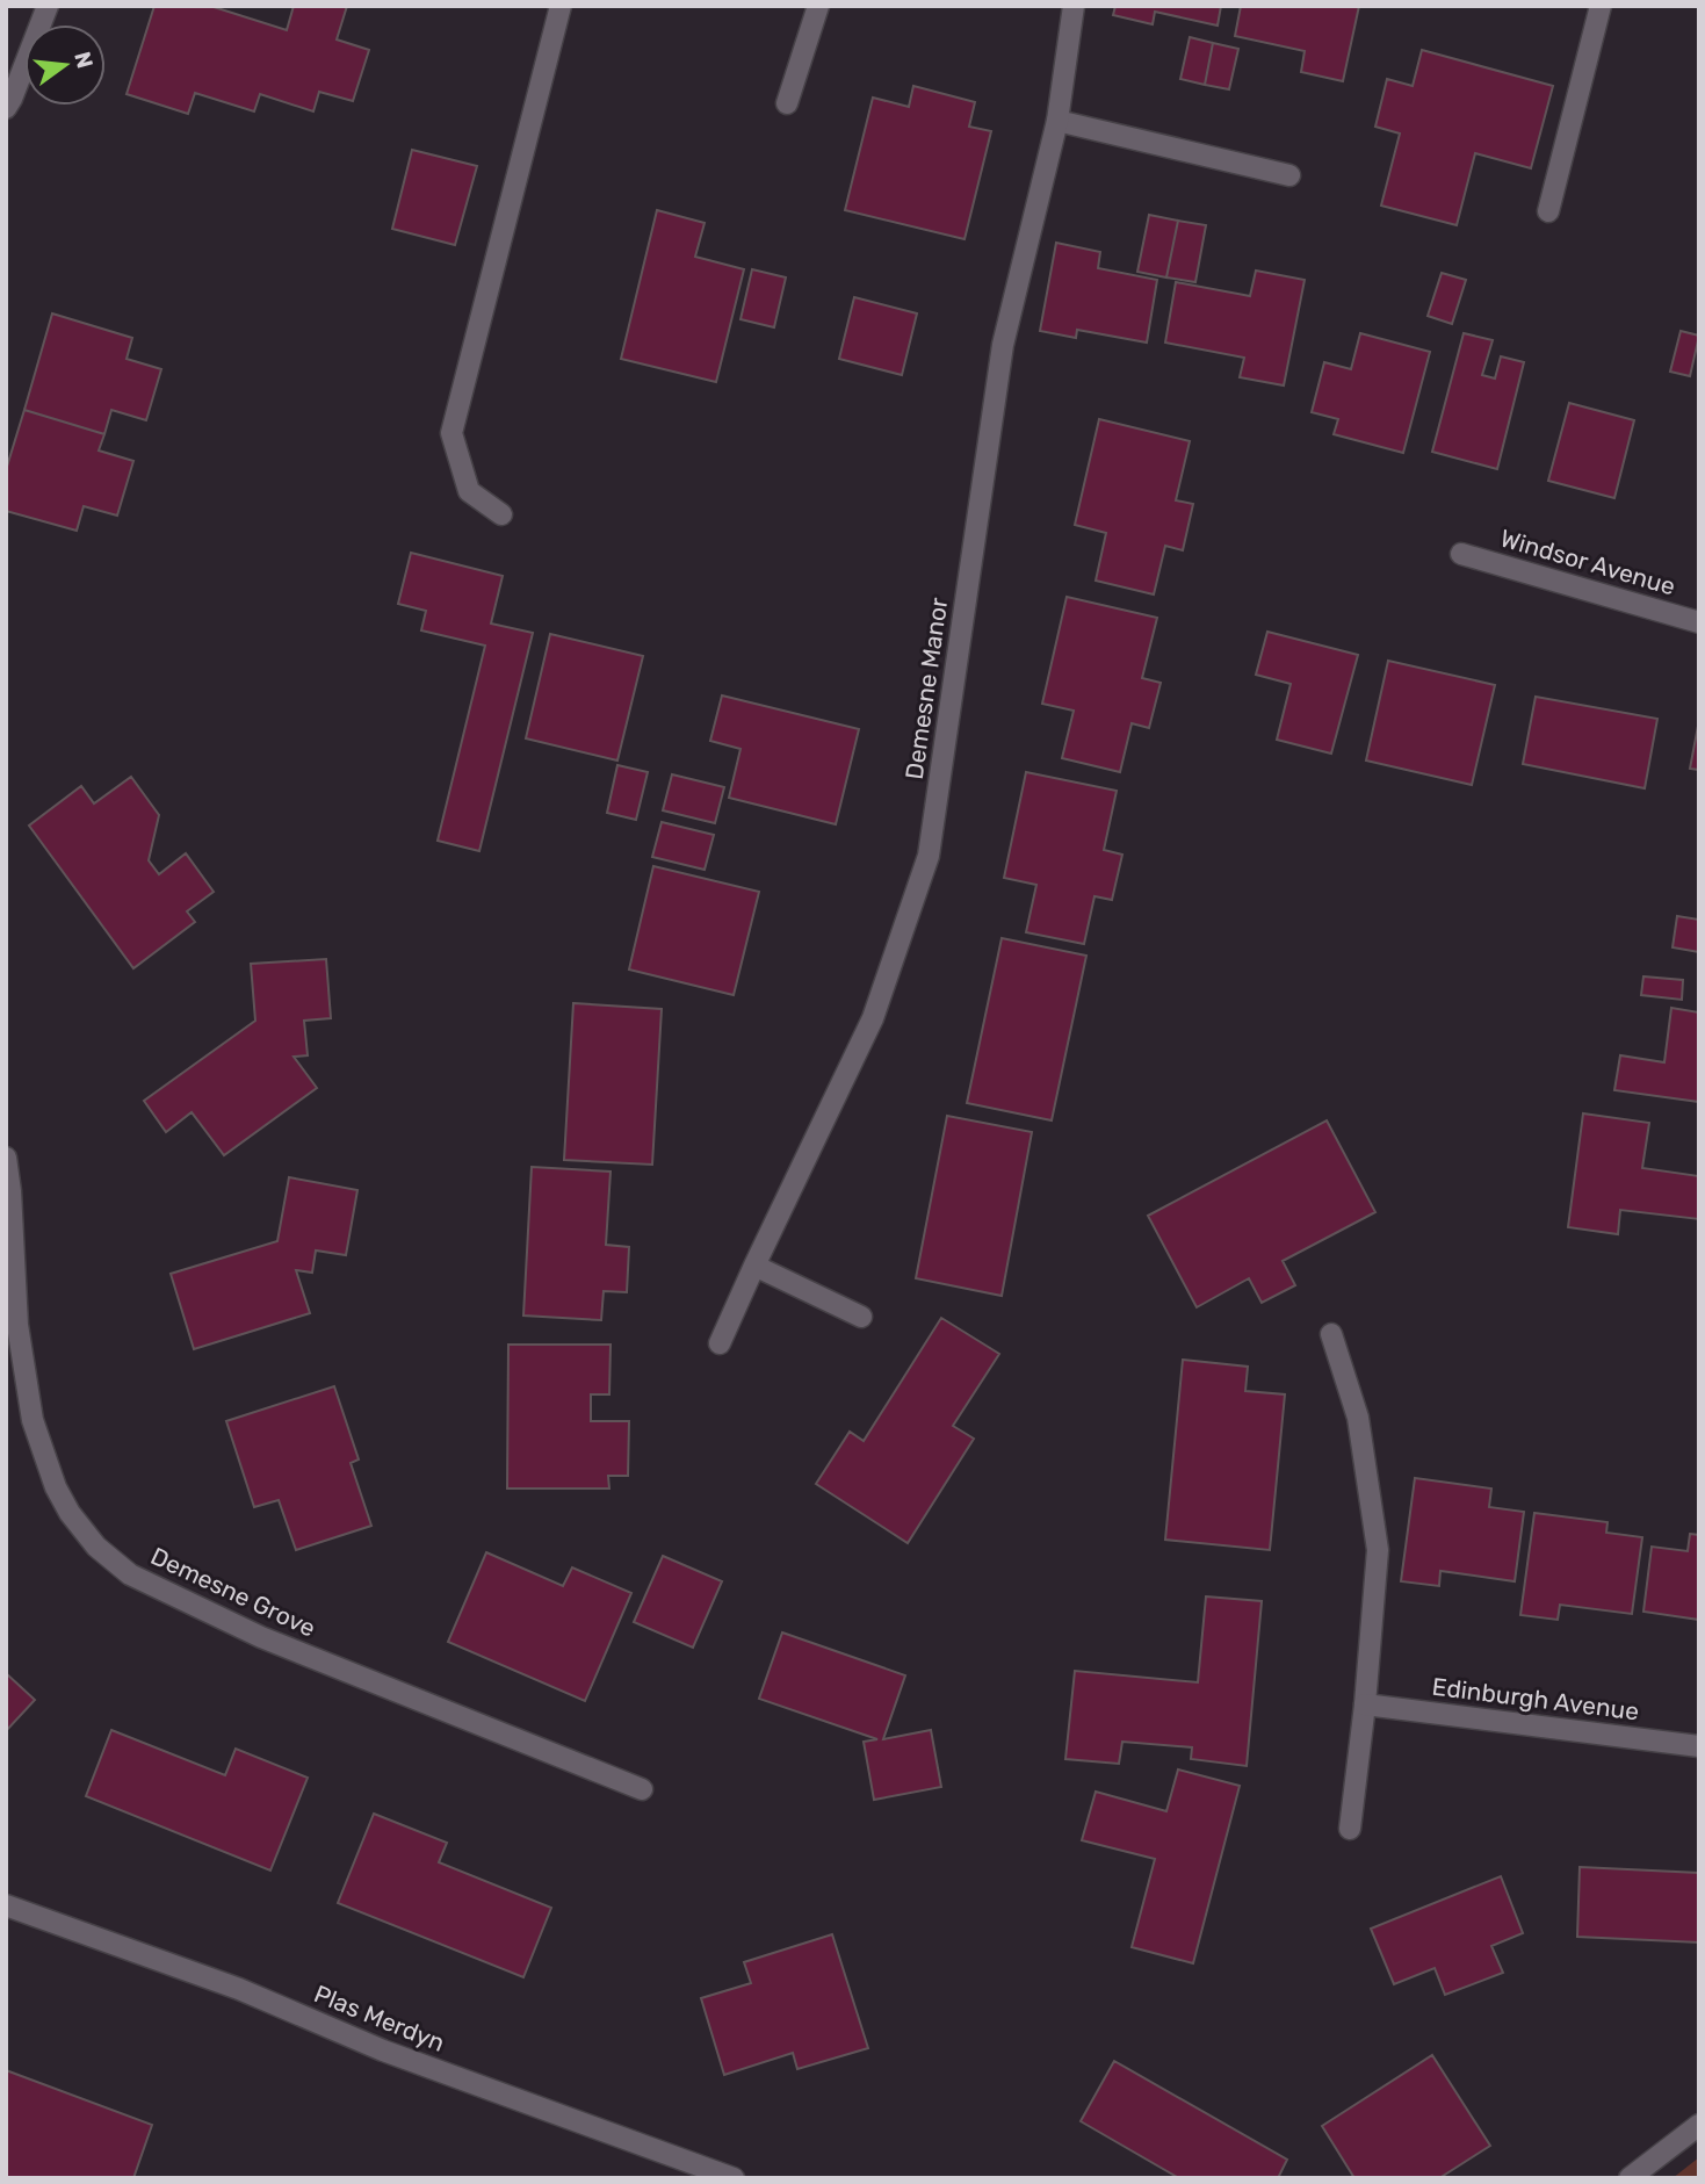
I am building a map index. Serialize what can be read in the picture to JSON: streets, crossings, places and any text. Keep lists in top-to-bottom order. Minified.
{"streets":{"street":["Windsor Avenue","Demesne Manor","Demesne Grove","Edinburgh Avenue","Plas Merdyn"]},"north":"right"}
